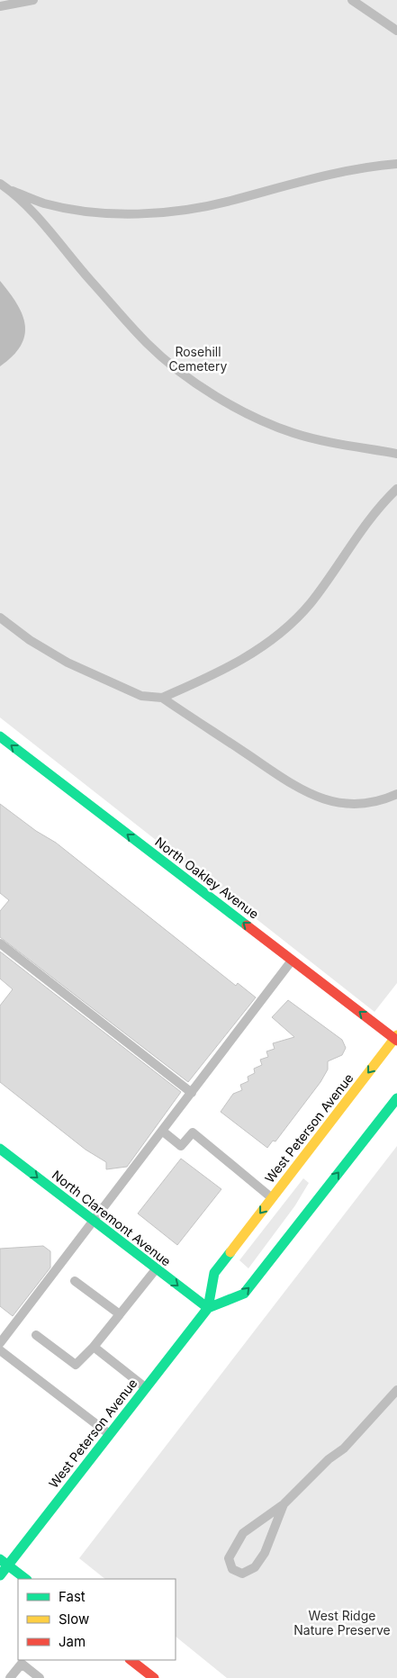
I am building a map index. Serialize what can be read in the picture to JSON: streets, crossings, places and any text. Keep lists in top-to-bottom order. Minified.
{"streets":{"main road":["North Oakley Avenue","West Peterson Avenue","North Claremont Avenue"]},"crossings":[["North Oakley Avenue","West Peterson Avenue"],["West Peterson Avenue","North Claremont Avenue"]],"one_way":["North Oakley Avenue","North Claremont Avenue"],"parks":["Rosehill Cemetery","West Ridge Nature Preserve"],"legend":["Fast","Slow","Jam"]}
